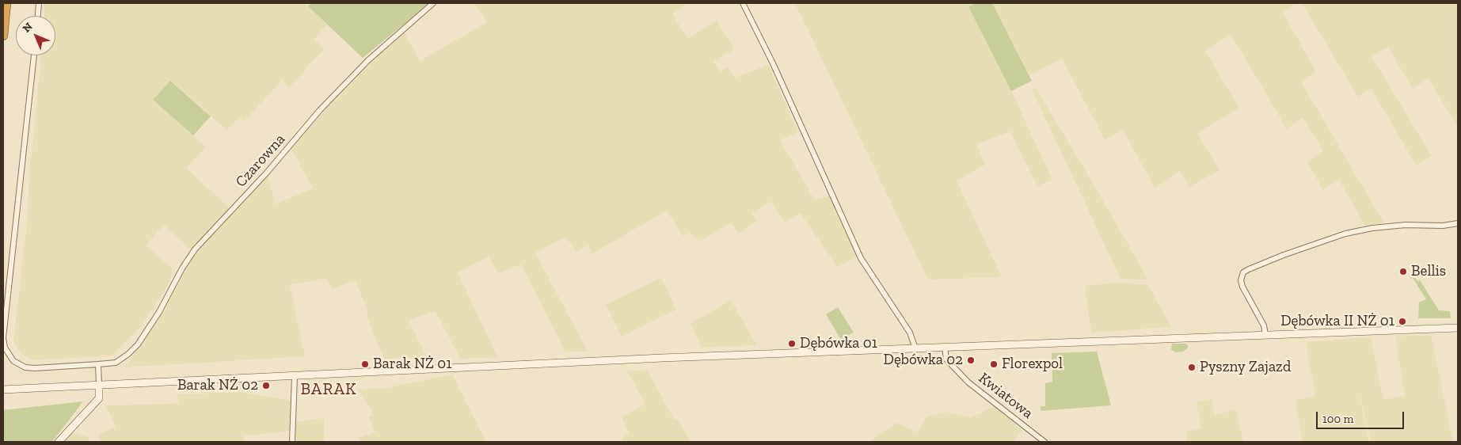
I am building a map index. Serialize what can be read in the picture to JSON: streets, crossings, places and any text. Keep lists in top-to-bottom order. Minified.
{"streets":{"street":["Czarowna","Kwiatowa"]},"districts":["BARAK"],"places":["Bellis","Dębówka II NŻ 01","Dębówka 01","Dębówka 02","Barak NŻ 01","Florexpol","Pyszny Zajazd","Barak NŻ 02"],"scale_bar":"100 m","north":"top left"}
